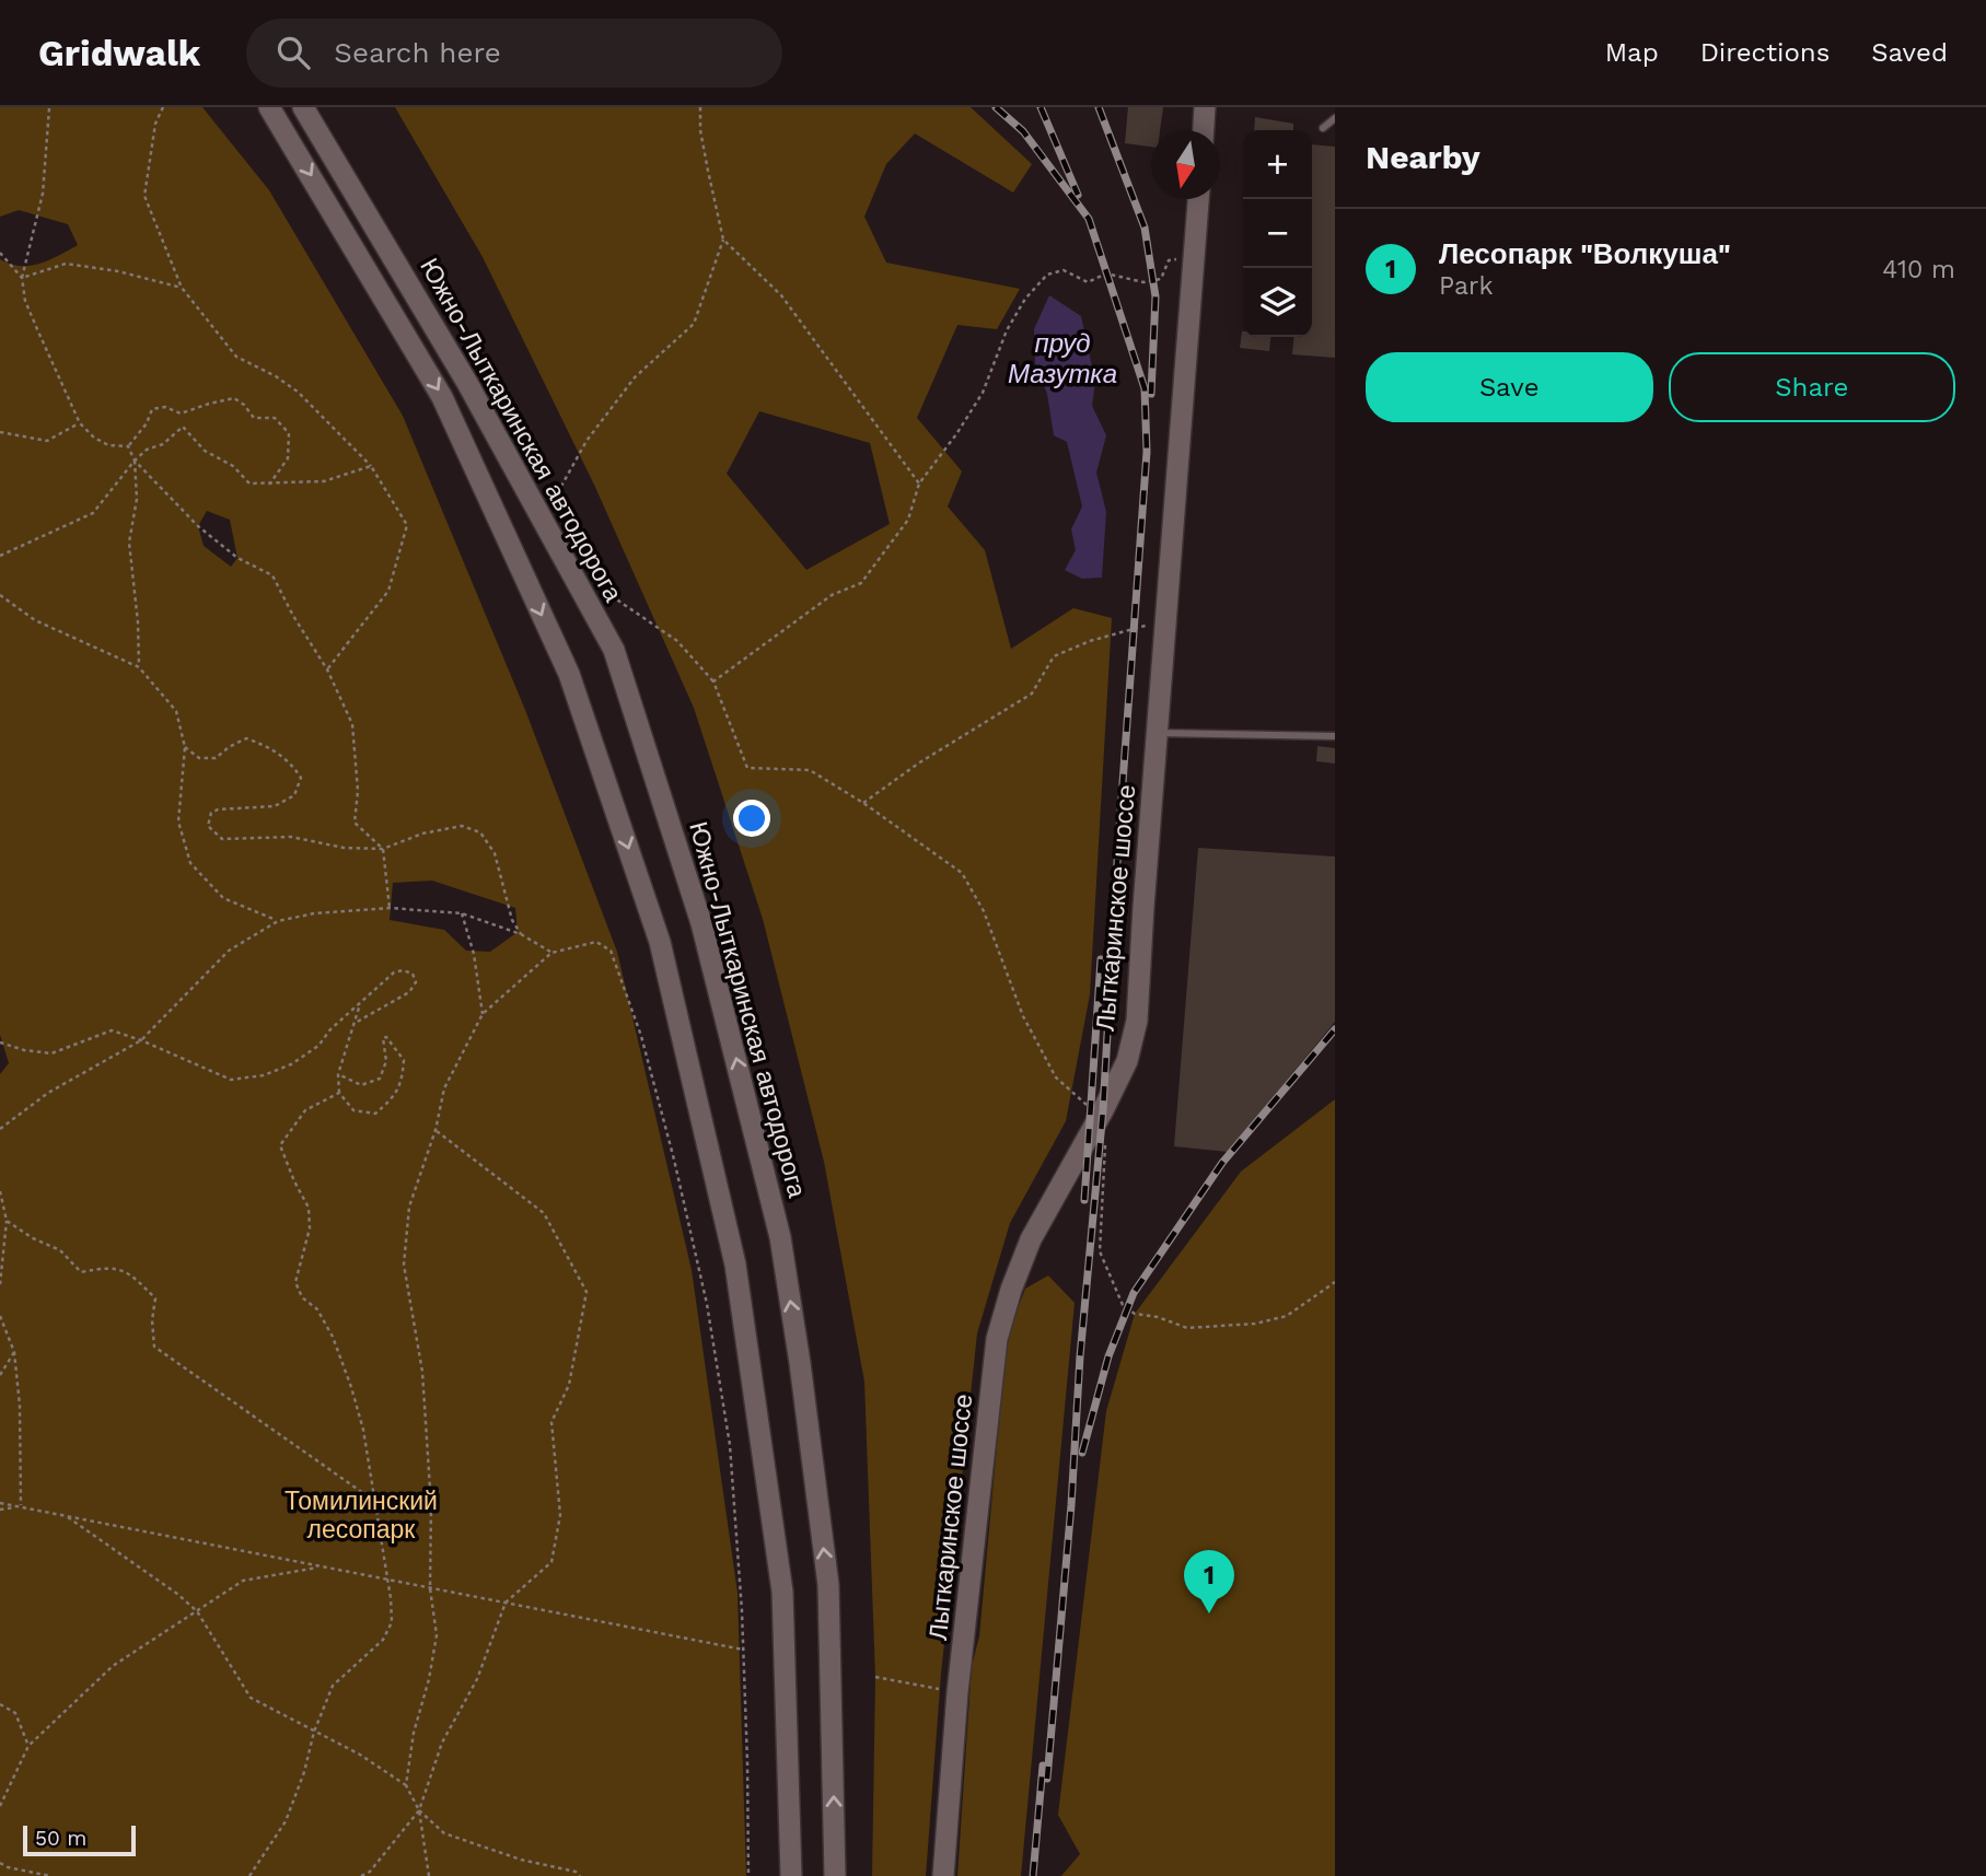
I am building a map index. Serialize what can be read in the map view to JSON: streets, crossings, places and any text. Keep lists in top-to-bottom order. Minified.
{"streets":{"main road":["Южно-Лыткаринская автодорога","Лыткаринское шоссе"]},"water":["пруд Мазутка"],"parks":["Томилинский лесопарк"],"scale_bar":"50 m","north":"bottom","page":{"header":"Gridwalk","search":"Search here","nav":["Map","Directions","Saved"],"heading":"Nearby","map_buttons":["+","−"],"list":[{"mark":"1","name":"Лесопарк \"Волкуша\"","note":"Park","value":"410 m"}],"buttons":["Save","Share"],"pins":"1","scale":"50 m"}}
